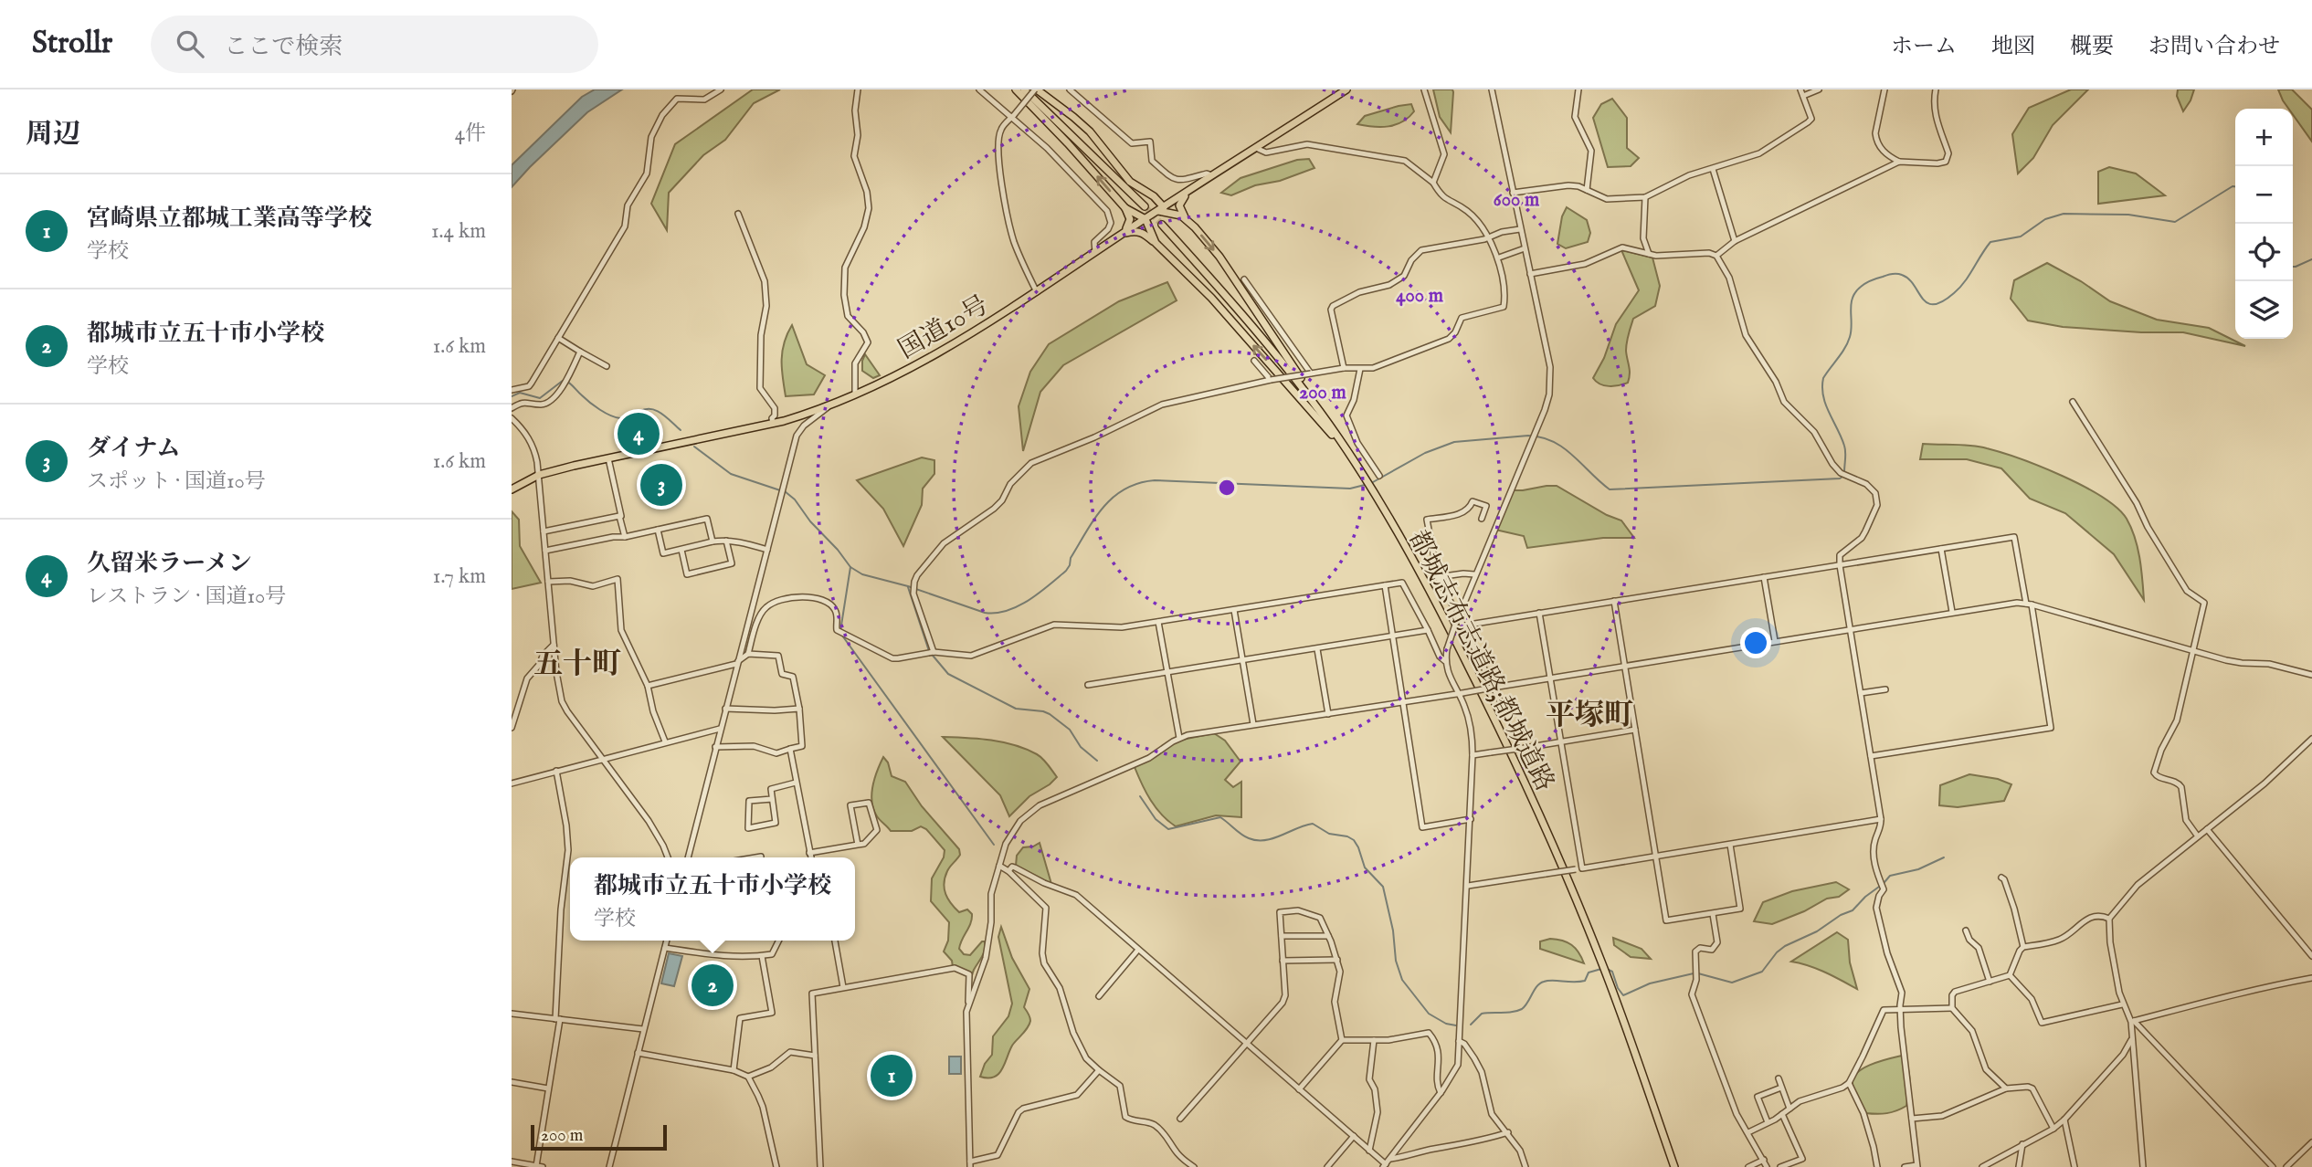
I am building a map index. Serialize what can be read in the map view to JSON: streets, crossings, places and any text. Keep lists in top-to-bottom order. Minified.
{"streets":{"highway":["国道10号","都城志布志道路;都城道路"]},"districts":["五十町","平塚町"],"scale_bar":"200 m","page":{"header":"Strollr","search":"ここで検索","nav":["ホーム","地図","概要","お問い合わせ"],"heading":["周辺","4件"],"map_buttons":["+","−"],"list":[{"mark":"1","name":"宮崎県立都城工業高等学校","note":"学校","value":"1.4 km"},{"mark":"2","name":"都城市立五十市小学校","note":"学校","value":"1.6 km"},{"mark":"3","name":"ダイナム","note":"スポット · 国道10号","value":"1.6 km"},{"mark":"4","name":"久留米ラーメン","note":"レストラン · 国道10号","value":"1.7 km"}],"pins":["4","3","2","1"],"popup":["都城市立五十市小学校","学校"],"scale":"200 m"},"rings":["600 m","400 m","200 m"]}
